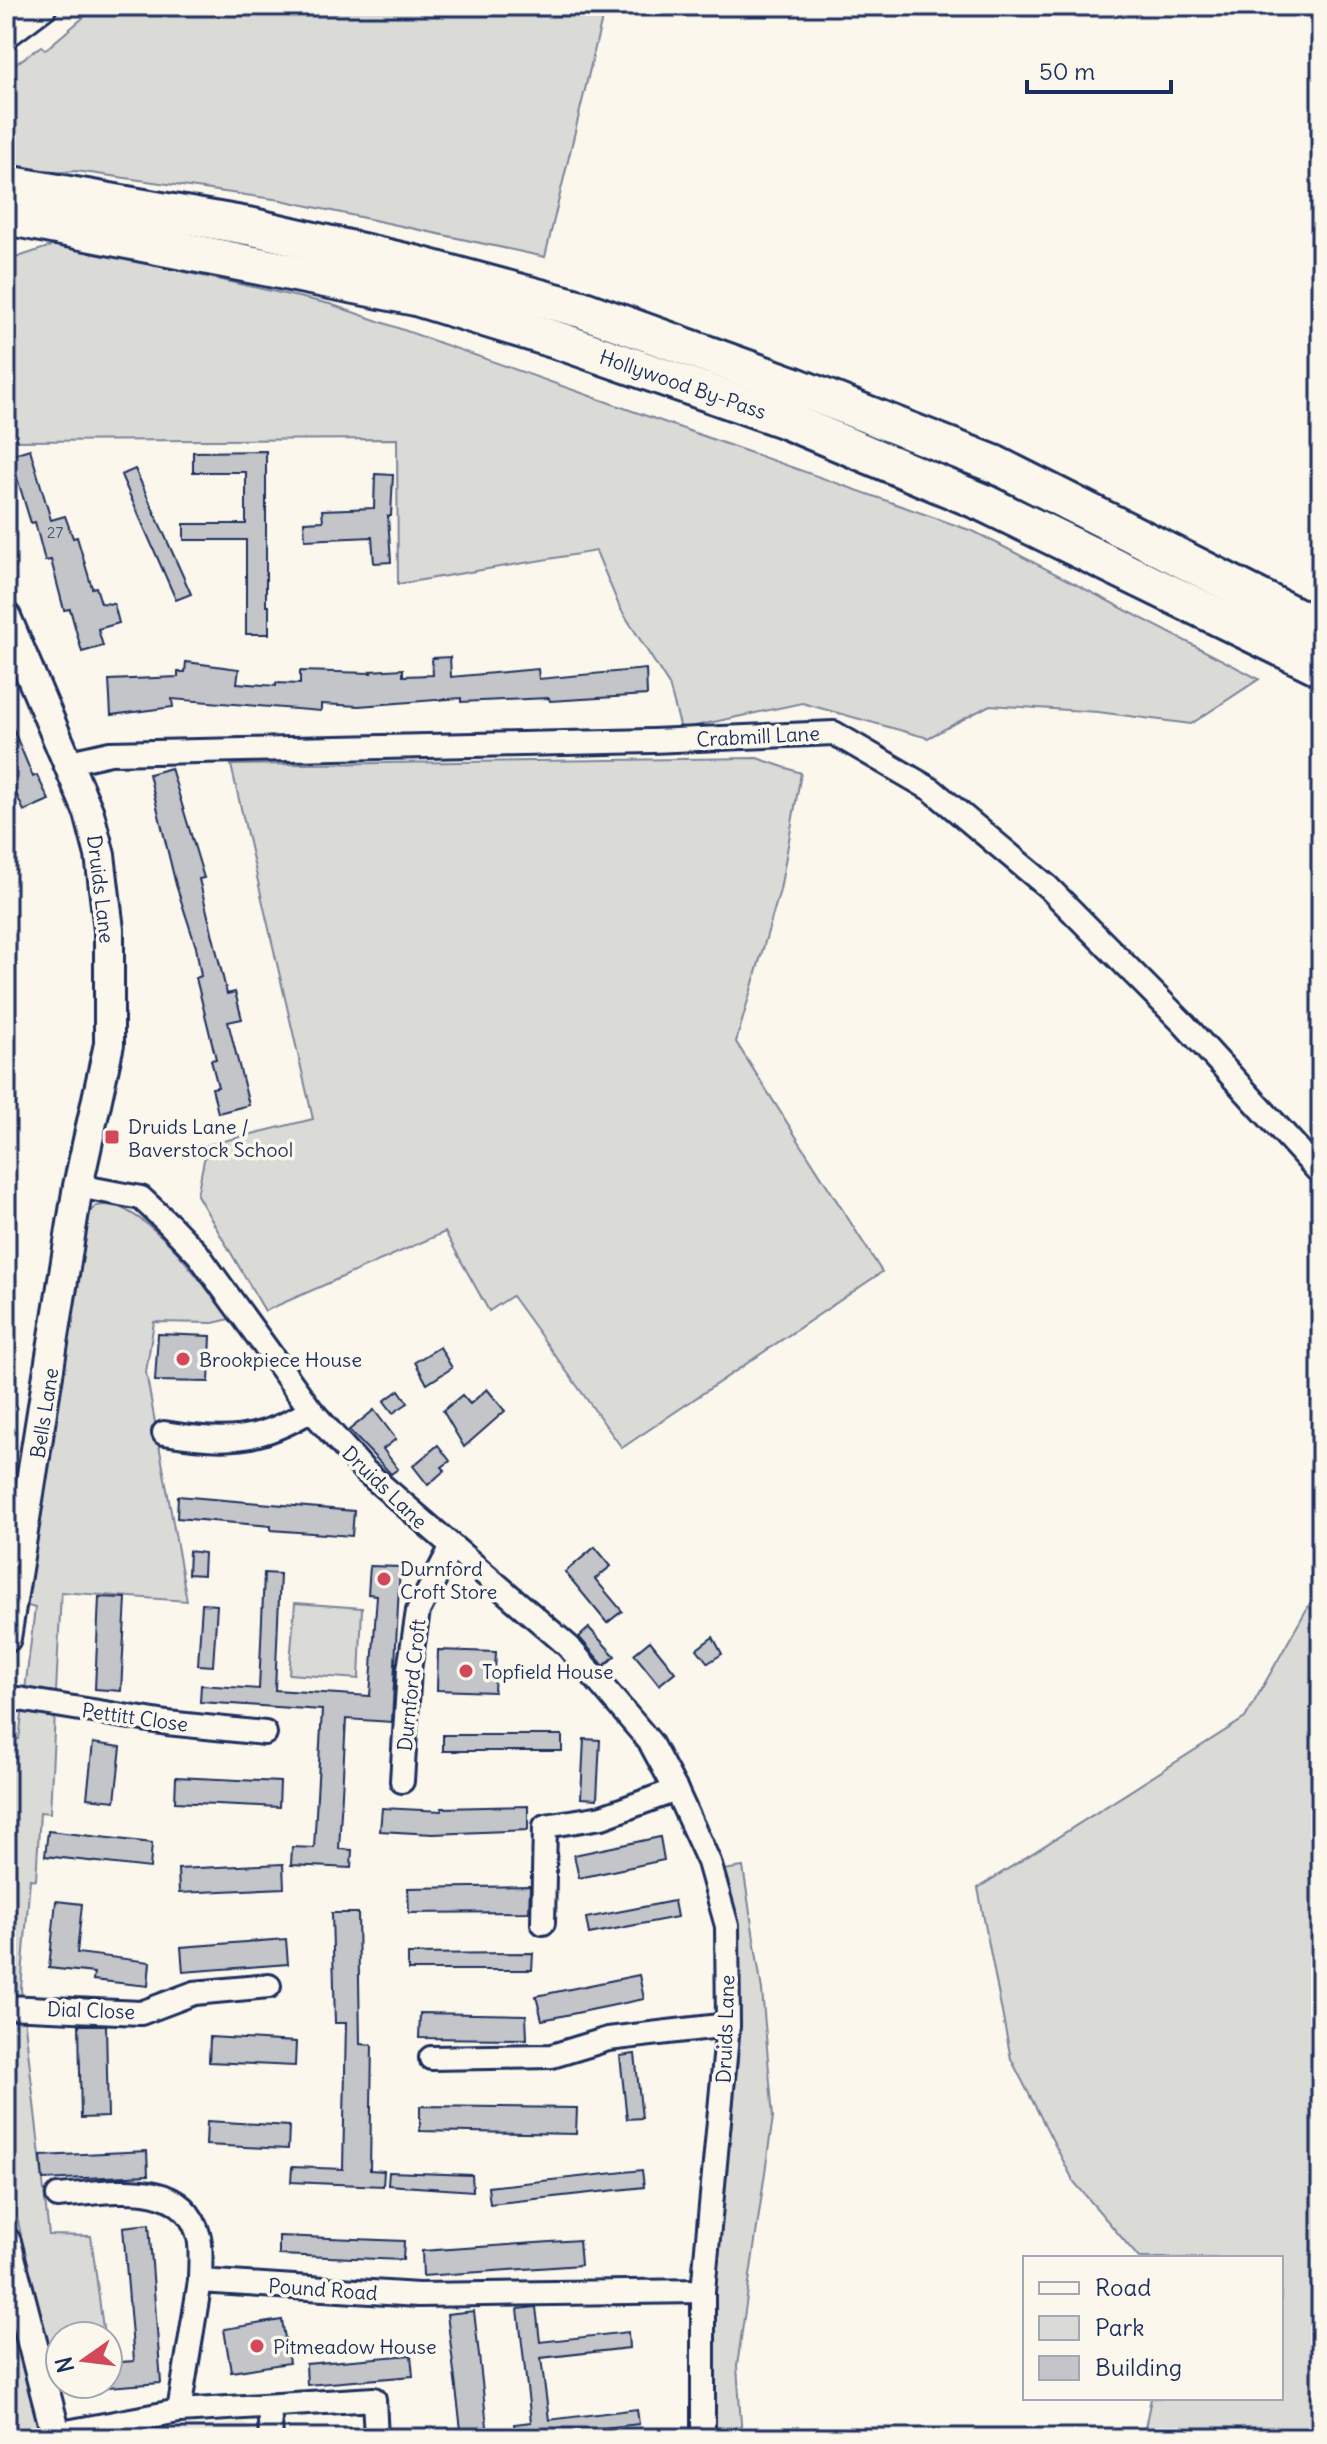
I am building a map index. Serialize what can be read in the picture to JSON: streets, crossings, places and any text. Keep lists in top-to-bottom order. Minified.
{"streets":{"highway":["Hollywood By-Pass"],"street":["Crabmill Lane","Druids Lane","Bells Lane","Durnford Croft","Pettitt Close","Dial Close","Pound Road"]},"crossings":[["Crabmill Lane","Druids Lane"],["Druids Lane","Bells Lane"],["Druids Lane","Durnford Croft"],["Druids Lane","Pound Road"]],"places":{"transit":["Druids Lane / Baverstock School"],"other":["Brookpiece House","Durnford Croft Store","Topfield House","Pitmeadow House"]},"house_numbers":["27"],"legend":["Road","Park","Building"],"scale_bar":"50 m","north":"left"}
